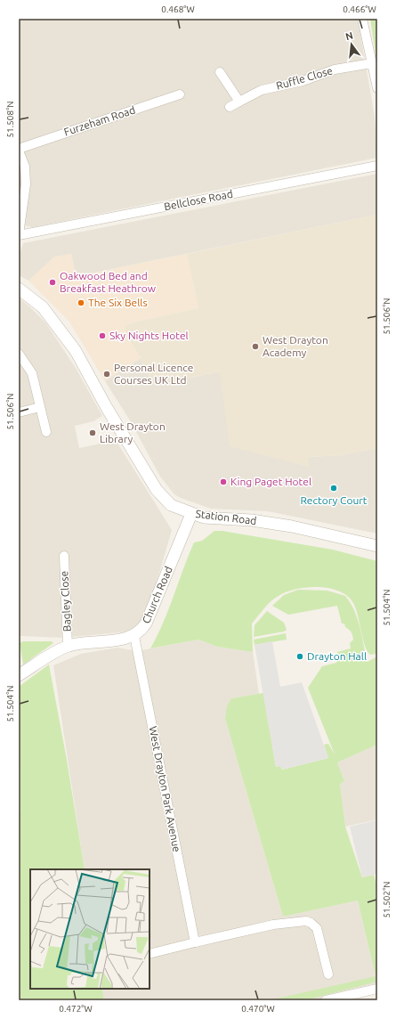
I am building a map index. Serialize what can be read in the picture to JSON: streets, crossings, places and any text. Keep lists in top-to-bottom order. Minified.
{"streets":{"street":["Ruffle Close","Furzeham Road","Bellclose Road","Station Road","Church Road","Bagley Close","West Drayton Park Avenue"]},"crossings":[["Station Road","Church Road"],["Church Road","Bagley Close"],["Church Road","West Drayton Park Avenue"]],"places":["Oakwood Bed and Breakfast Heathrow","The Six Bells","Sky Nights Hotel","West Drayton Academy","Personal Licence Courses UK Ltd","West Drayton Library","King Paget Hotel","Rectory Court","Drayton Hall"],"north":"top","coordinates":["0.468°W","0.466°W","51.508°N","51.506°N","51.504°N","51.502°N","0.472°W","0.470°W"]}
